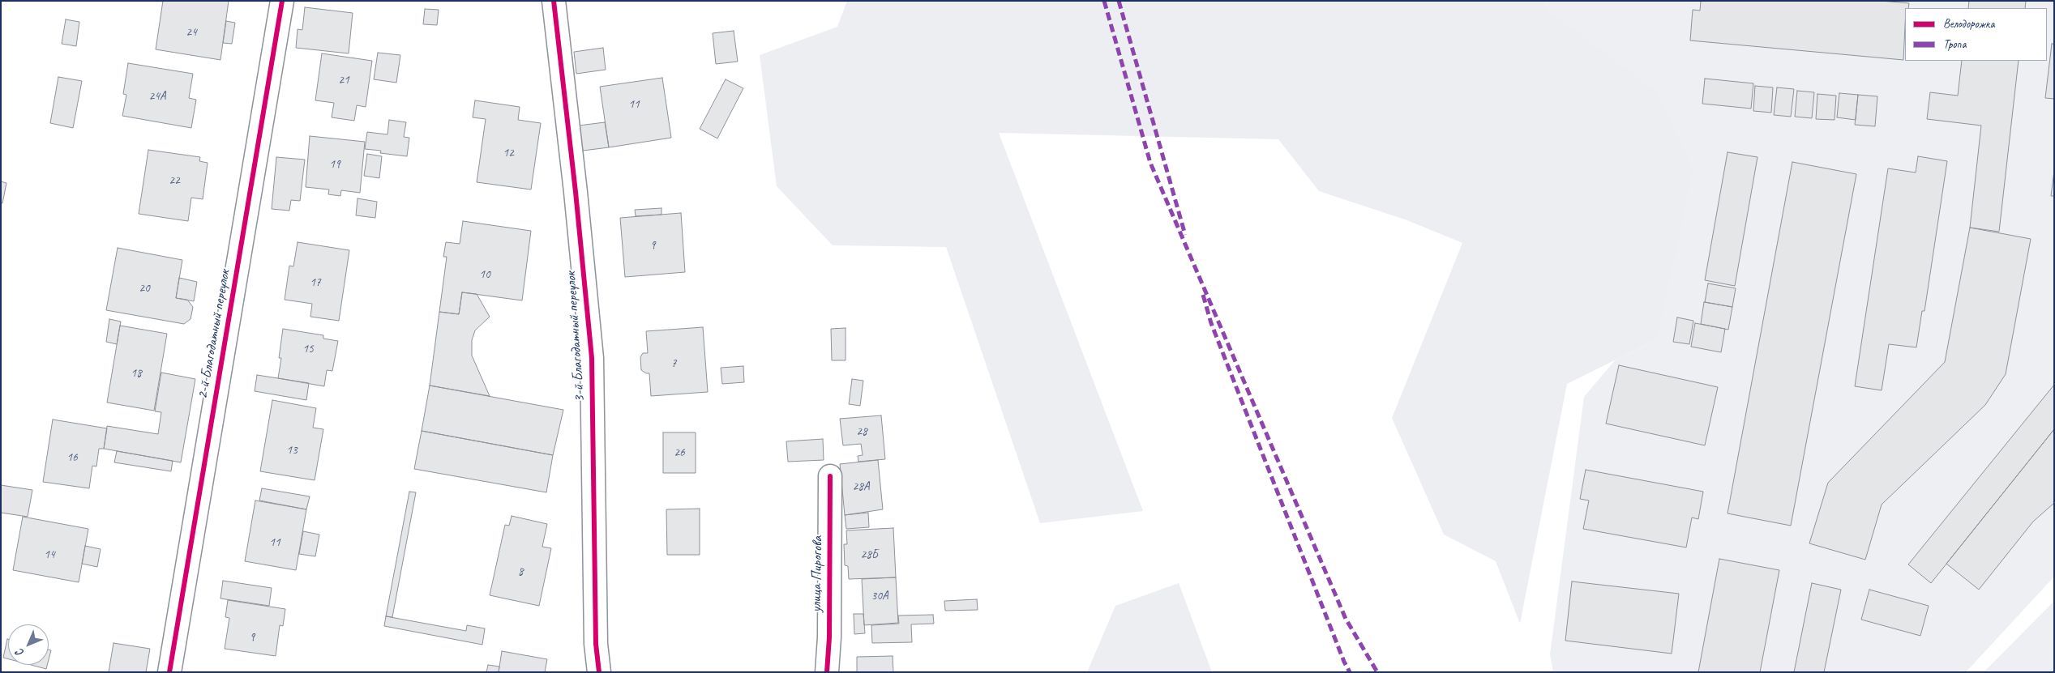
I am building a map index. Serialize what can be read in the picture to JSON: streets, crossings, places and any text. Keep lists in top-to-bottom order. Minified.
{"streets":{"street":["2-й Благодатный переулок","3-й Благодатный переулок","улица Пирогова"]},"house_numbers":["24","21","24А","11","12","19","22","9","10","17","20","15","7","18","28","13","26","16","28А","11","14","28Б","8","30А","9"],"legend":["Велодорожка","Тропа"],"north":"bottom left"}
